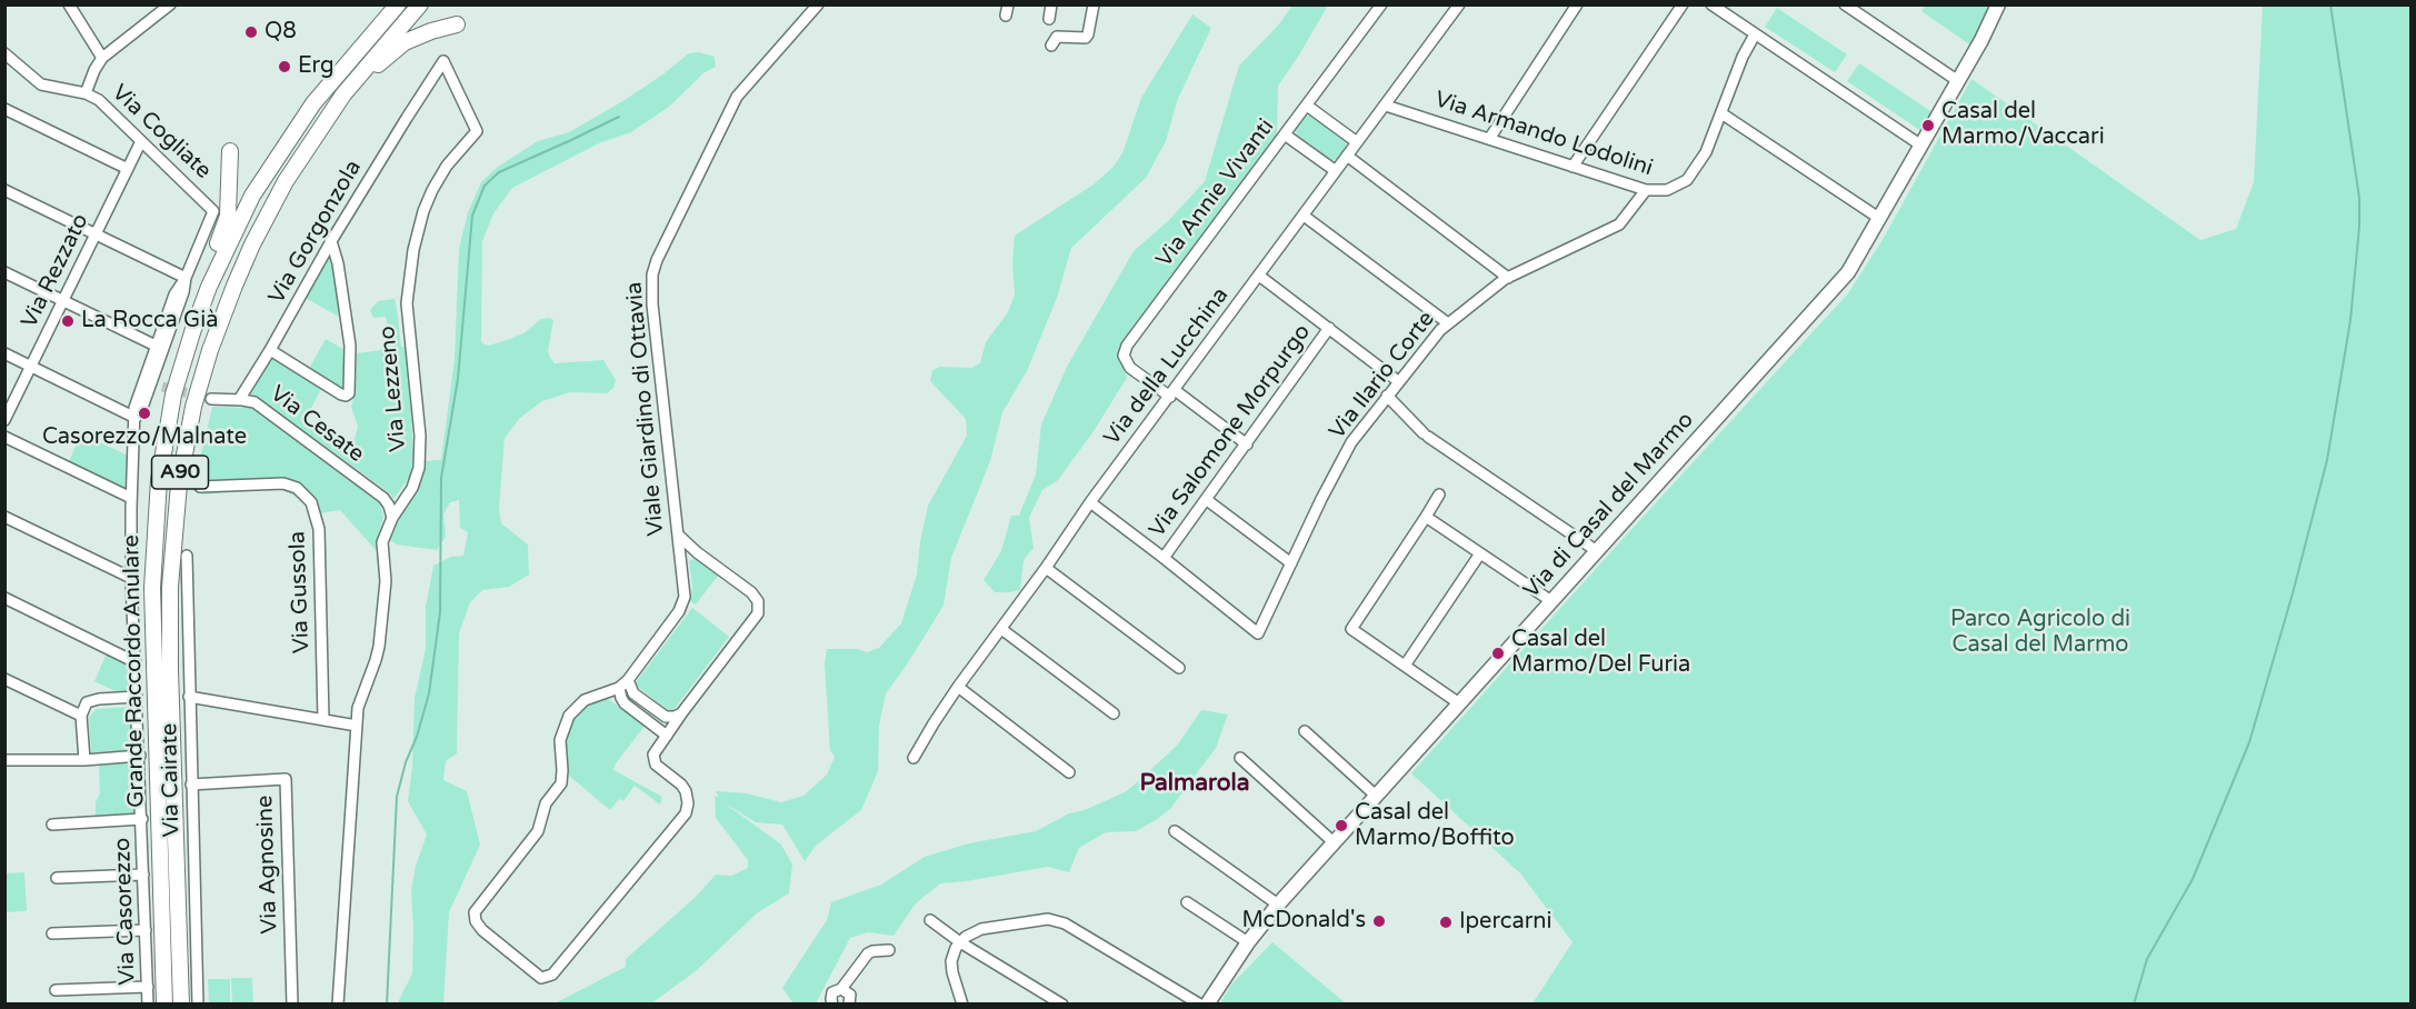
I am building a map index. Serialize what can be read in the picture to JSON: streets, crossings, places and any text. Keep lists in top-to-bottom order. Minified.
{"streets":{"highway":["A90","Grande Raccordo Anulare"],"main road":["Via di Casal del Marmo"],"street":["Via Cogliate","Via Armando Lodolini","Via Annie Vivanti","Via Gorgonzola","Via Rezzato","Via della Lucchina","Via Ilario Corte","Via Lezzeno","Viale Giardino di Ottavia","Via Cesate","Via Salomone Morpurgo","Via Gussola","Via Cairate","Via Agnosine","Via Casorezzo"]},"crossings":[["Via Cogliate","Via Rezzato"],["Via Cogliate","Via Casorezzo"],["Via Armando Lodolini","Via della Lucchina"],["Via Armando Lodolini","Via Ilario Corte"],["Via Annie Vivanti","Via della Lucchina"],["Via Gorgonzola","Via Lezzeno"],["Via Gorgonzola","Via Cesate"],["Via Ilario Corte","Via Salomone Morpurgo"],["Via Lezzeno","Via Cesate"],["Via Cairate","Via Agnosine"]],"districts":["Palmarola"],"parks":["Parco Agricolo di Casal del Marmo"],"places":["Q8","Erg","Casal del Marmo/Vaccari","La Rocca Già","Casorezzo/Malnate","Casal del Marmo/Del Furia","Casal del Marmo/Boffito","McDonald's","Ipercarni"]}
